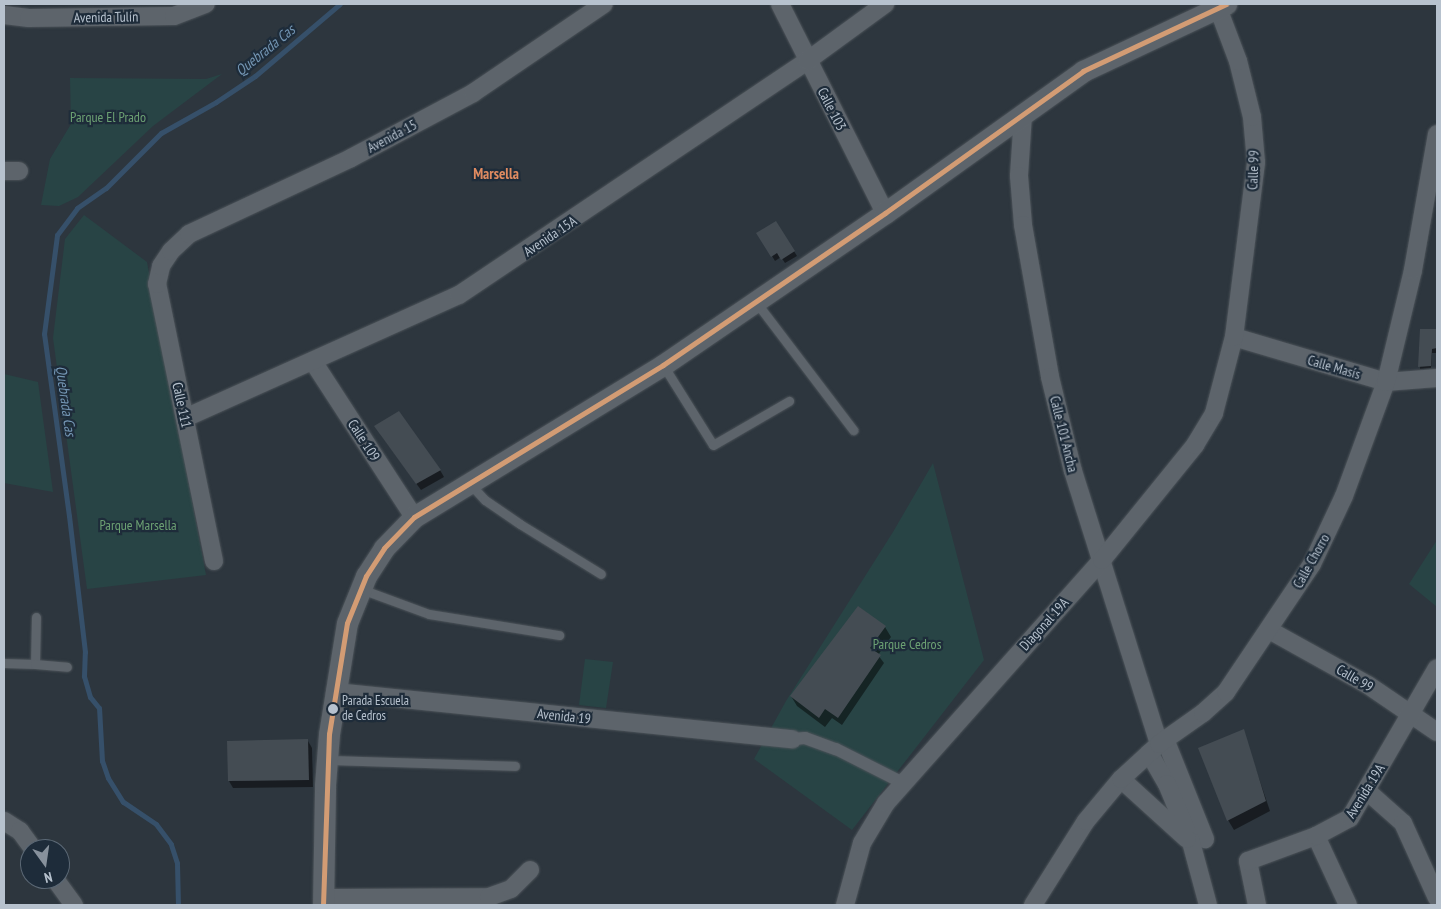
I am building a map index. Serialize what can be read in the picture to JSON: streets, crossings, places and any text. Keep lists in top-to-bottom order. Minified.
{"streets":{"street":["Avenida Tulín","Calle 103","Avenida 15","Calle 99","Avenida 15A","Calle Masís","Calle 111","Calle 101 Ancha","Calle 109","Calle Chorro","Diagonal 19A","Avenida 19","Avenida 19A"]},"crossings":[["Calle 103","Avenida 15A"],["Avenida 15","Calle 111"],["Calle 99","Calle Masís"],["Calle 99","Calle Chorro"],["Calle 99","Diagonal 19A"],["Calle 99","Avenida 19A"],["Avenida 15A","Calle 111"],["Avenida 15A","Calle 109"],["Calle Masís","Calle Chorro"],["Calle Masís","Diagonal 19A"],["Calle 101 Ancha","Calle Chorro"],["Calle 101 Ancha","Diagonal 19A"]],"districts":["Marsella"],"water":["Quebrada Cas"],"parks":["Parque El Prado","Parque Marsella","Parque Cedros"],"places":["Parada Escuela de Cedros"],"north":"bottom"}
